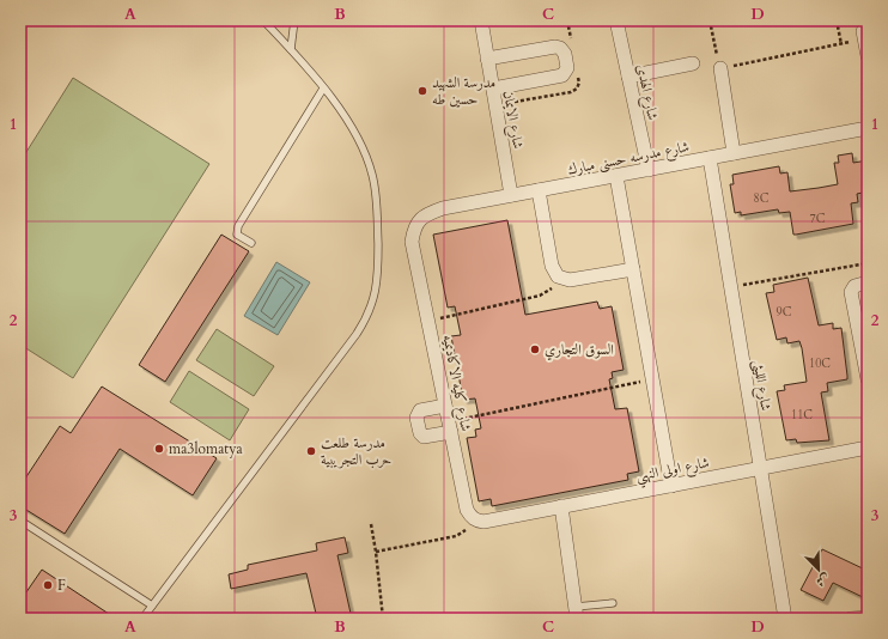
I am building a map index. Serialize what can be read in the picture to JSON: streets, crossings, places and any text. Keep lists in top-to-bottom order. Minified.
{"streets":{"street":["شارع الهدى","شارع الايمان","شارع مدرسه حسنى مبارك","شارع كليه الاكاديميه","شارع الليثى","شارع اولى النهي"]},"crossings":[["شارع الهدى","شارع مدرسه حسنى مبارك"],["شارع الايمان","شارع مدرسه حسنى مبارك"],["شارع مدرسه حسنى مبارك","شارع كليه الاكاديميه"],["شارع مدرسه حسنى مبارك","شارع الليثى"],["شارع كليه الاكاديميه","شارع اولى النهي"],["شارع الليثى","شارع اولى النهي"]],"places":["مدرسة الشهيد حسين طه","السوق التجاري","ma3lomatya","مدرسة طلعت حرب التجريبية","F"],"house_numbers":["8C","7C","9C","10C","11C"],"north":"bottom right","grid":{"columns":["A","B","C","D"],"rows":["1","2","3"]}}
